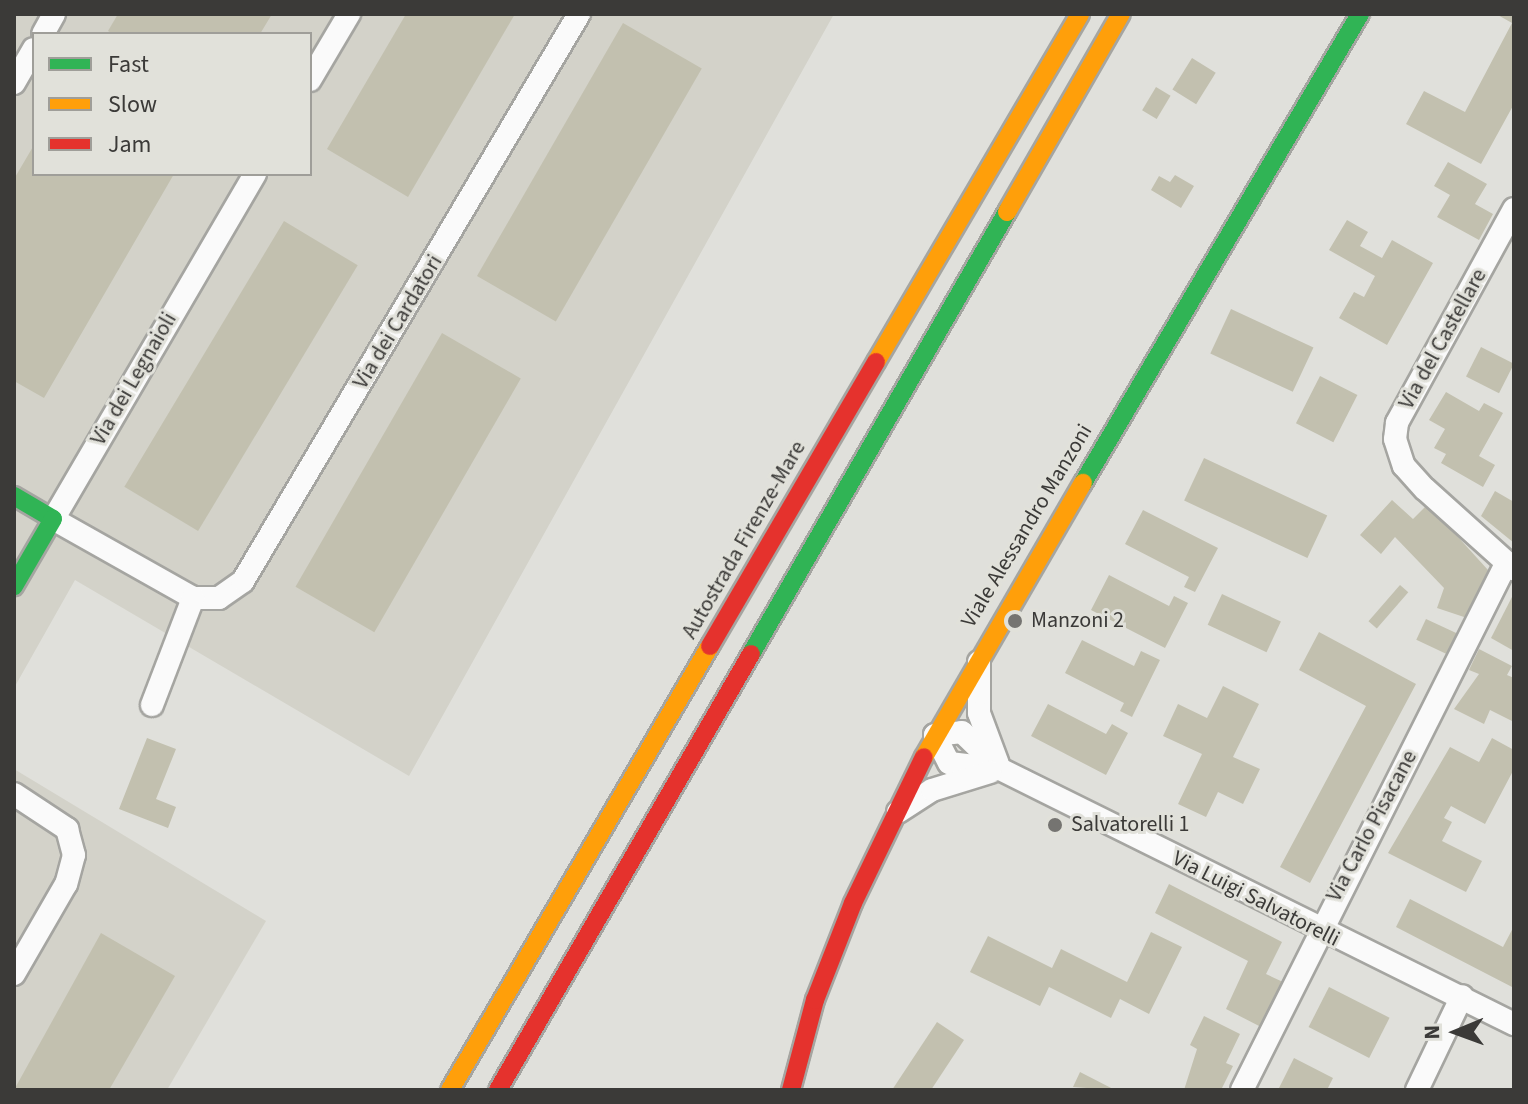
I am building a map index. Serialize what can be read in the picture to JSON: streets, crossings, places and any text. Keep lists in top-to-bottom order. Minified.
{"streets":{"main road":["Via dei Legnaioli","Viale Alessandro Manzoni","Autostrada Firenze-Mare"],"street":["Via dei Cardatori","Via del Castellare","Via Carlo Pisacane","Via Luigi Salvatorelli"]},"crossings":[["Via del Castellare","Via Carlo Pisacane"],["Viale Alessandro Manzoni","Via Luigi Salvatorelli"],["Via Carlo Pisacane","Via Luigi Salvatorelli"]],"places":["Manzoni 2","Salvatorelli 1"],"legend":["Fast","Slow","Jam"],"north":"left"}
